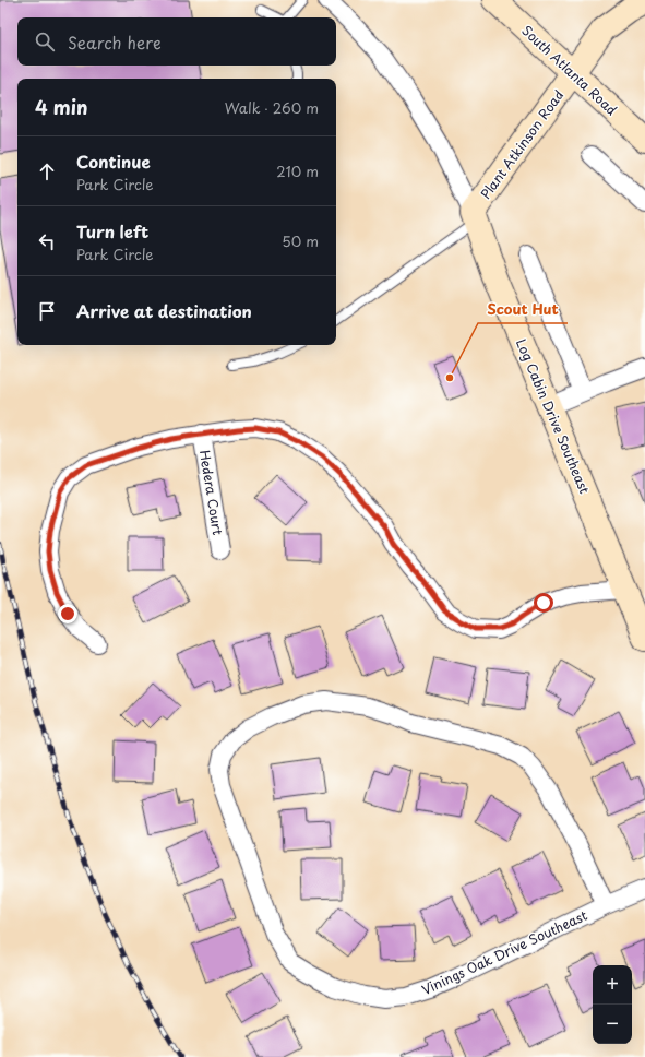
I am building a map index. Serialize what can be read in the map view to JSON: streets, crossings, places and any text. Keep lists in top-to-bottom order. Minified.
{"streets":{"street":["South Atlanta Road","Plant Atkinson Road","Log Cabin Drive Southeast","Hedera Court","Vinings Oak Drive Southeast"]},"crossings":[["South Atlanta Road","Plant Atkinson Road"],["Plant Atkinson Road","Log Cabin Drive Southeast"]],"places":["Scout Hut"],"page":{"search":"Search here","heading":["4 min","Walk · 260 m"],"list":[["Continue","Park Circle","210 m"],["Turn left","Park Circle","50 m"],"Arrive at destination"],"map_buttons":["+","−"]}}
